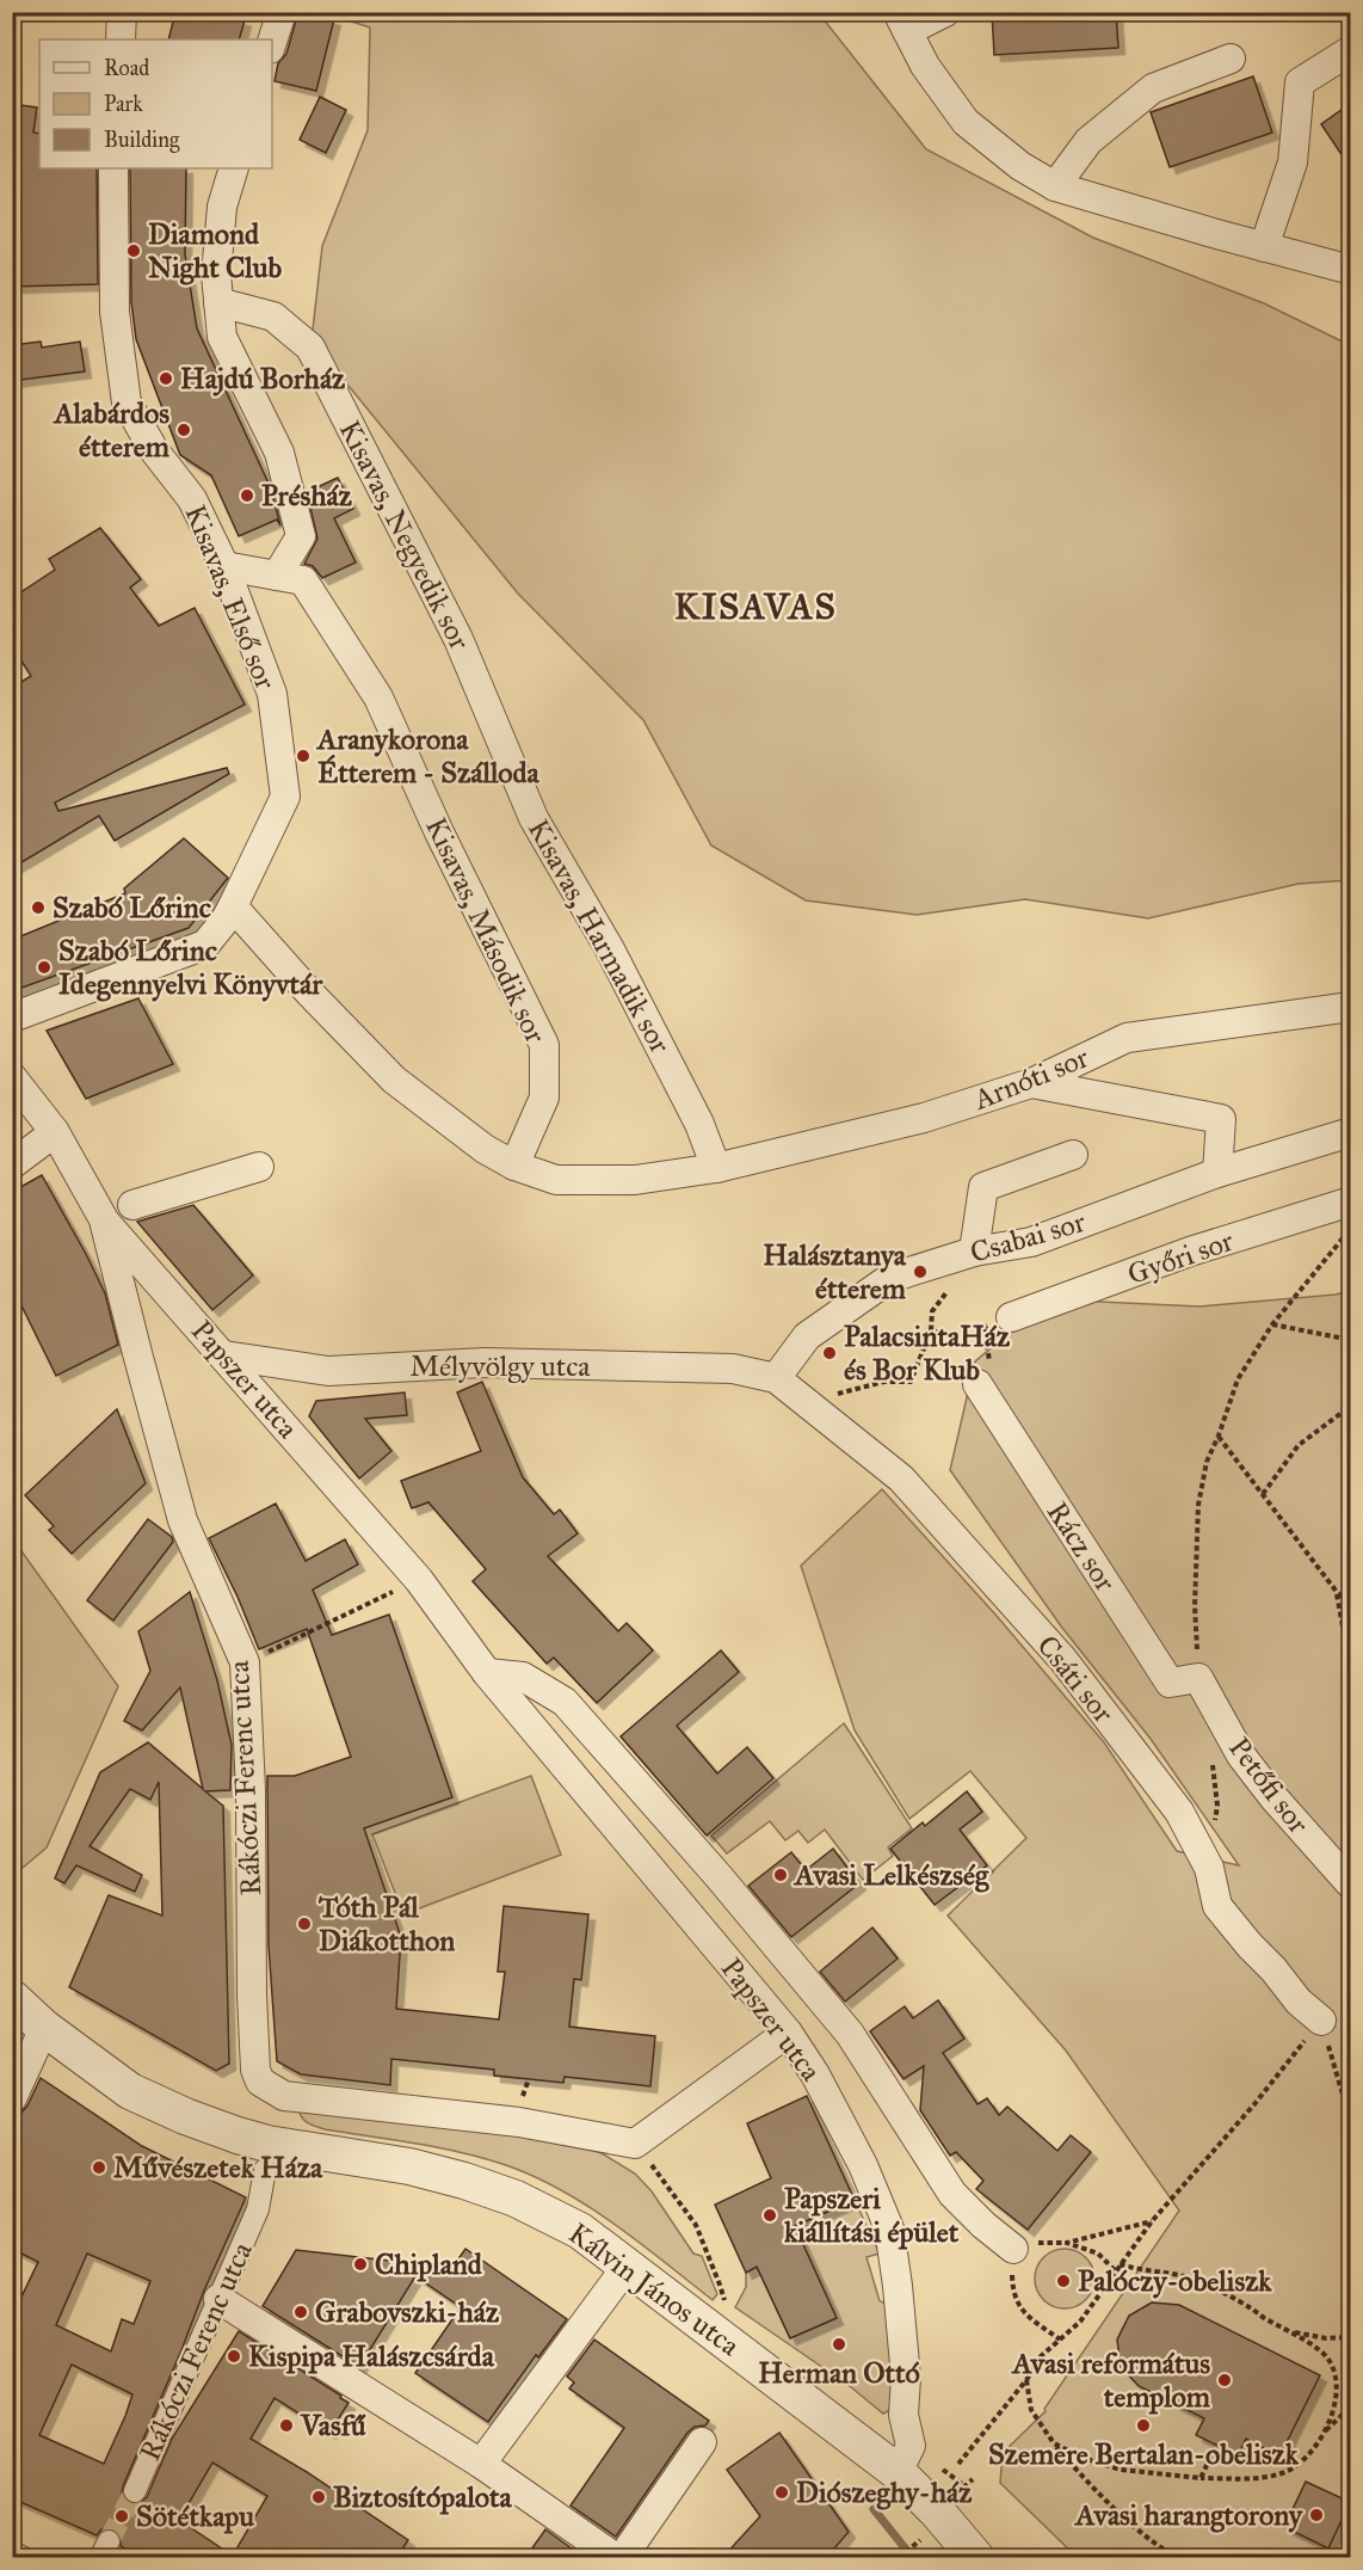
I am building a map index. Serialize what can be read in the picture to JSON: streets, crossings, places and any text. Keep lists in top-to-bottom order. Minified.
{"streets":{"street":["Kisavas, Negyedik sor","Kisavas, Első sor","Kisavas, Második sor","Kisavas, Harmadik sor","Arnóti sor","Csabai sor","Győri sor","Mélyvölgy utca","Papszer utca","Rácz sor","Csáti sor","Rákóczi Ferenc utca","Petőfi sor","Kálvin János utca"]},"crossings":[["Kisavas, Negyedik sor","Kisavas, Harmadik sor"],["Kisavas, Első sor","Kisavas, Második sor"],["Kisavas, Első sor","Arnóti sor"],["Kisavas, Második sor","Arnóti sor"],["Kisavas, Harmadik sor","Arnóti sor"],["Csabai sor","Mélyvölgy utca"],["Csabai sor","Csáti sor"],["Mélyvölgy utca","Papszer utca"],["Mélyvölgy utca","Csáti sor"],["Papszer utca","Rákóczi Ferenc utca"],["Papszer utca","Kálvin János utca"],["Rácz sor","Petőfi sor"],["Rákóczi Ferenc utca","Kálvin János utca"]],"districts":["KISAVAS"],"places":["Diamond Night Club","Hajdú Borház","Alabárdos étterem","Présház","Aranykorona Étterem - Szálloda","Szabó Lőrinc","Szabó Lőrinc Idegennyelvi Könyvtár","Halásztanya étterem","PalacsintaHáz és Bor Klub","Avasi Lelkészség","Tóth Pál Diákotthon","Művészetek Háza","Papszeri kiállítási épület","Chipland","Palóczy-obeliszk","Grabovszki-ház","Herman Ottó","Kispipa Halászcsárda","Avasi református templom","Vasfű","Szemere Bertalan-obeliszk","Diószeghy-ház","Biztosítópalota","Avasi harangtorony","Sötétkapu"],"legend":["Road","Park","Building"]}
